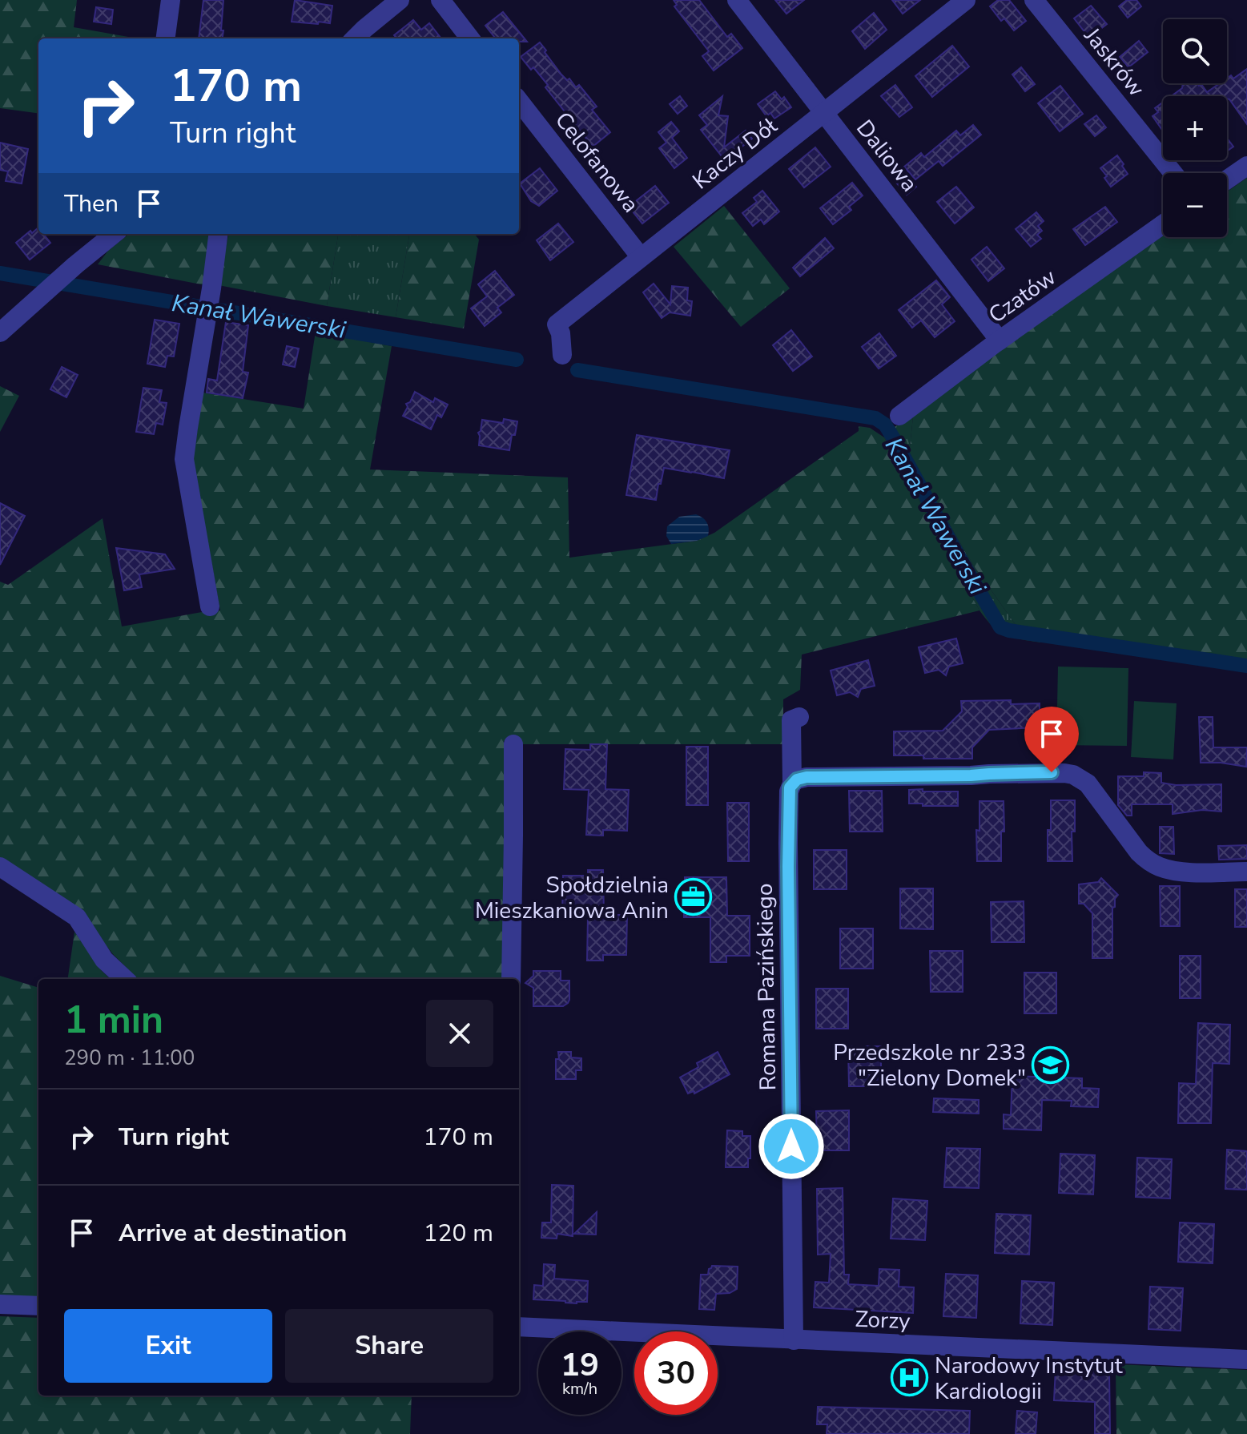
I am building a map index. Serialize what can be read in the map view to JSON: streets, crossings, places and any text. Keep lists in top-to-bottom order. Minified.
{"streets":{"street":["Jaskrów","Kaczy Dół","Daliowa","Celofanowa","Czatów","Romana Pazińskiego","Zorzy"]},"crossings":[["Kaczy Dół","Daliowa"],["Kaczy Dół","Celofanowa"],["Daliowa","Czatów"],["Romana Pazińskiego","Zorzy"]],"water":["Kanał Wawerski"],"places":{"office":["Społdzielnia Mieszkaniowa Anin"],"school or university":["Przedszkole nr 233 \"Zielony Domek\""],"hospital":["Narodowy Instytut Kardiologii"]},"page":{"map_buttons":["+","−"],"turn":["170 m","Turn right"],"then":"Then","heading":["1 min","290 m · 11:00"],"list":[{"name":"Turn right","value":"170 m"},{"name":"Arrive at destination","value":"120 m"}],"buttons":["Exit","Share"],"speed":"19 km/h","limit":"30"}}
